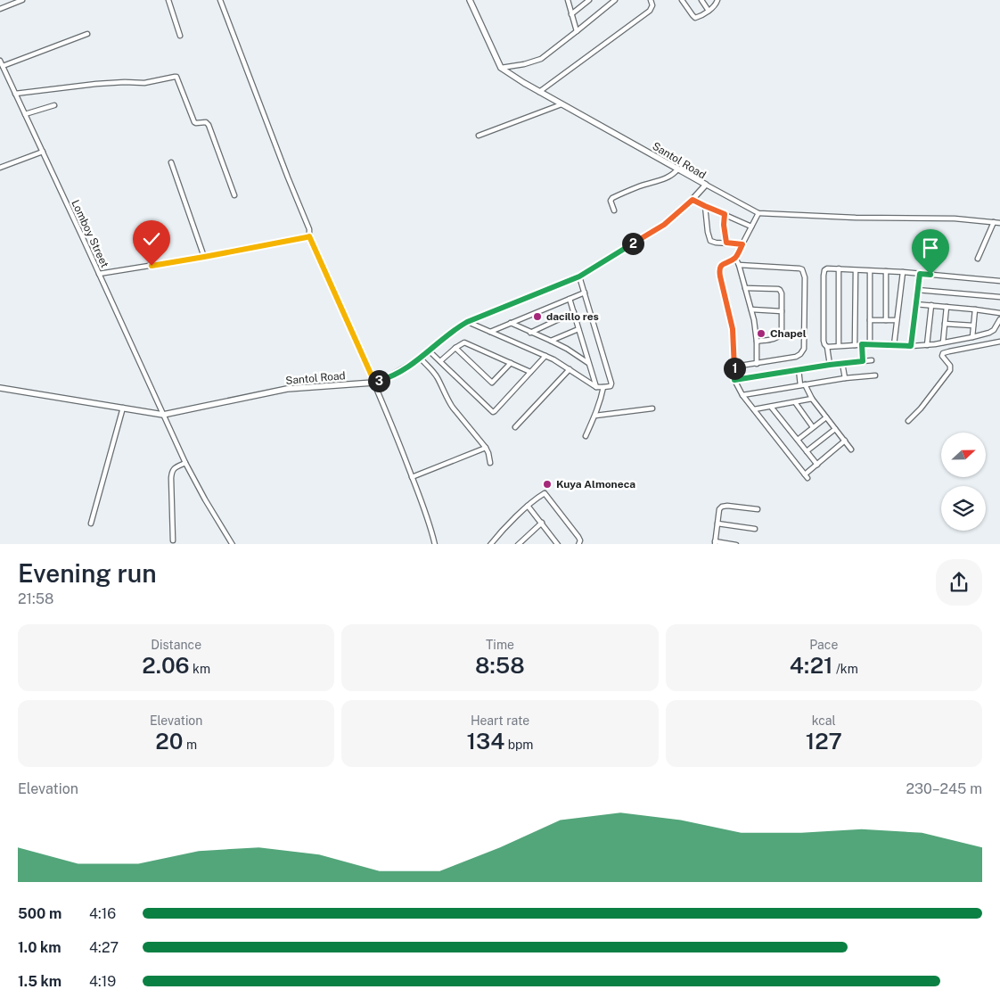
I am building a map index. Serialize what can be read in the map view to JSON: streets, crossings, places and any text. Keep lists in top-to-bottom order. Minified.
{"streets":{"street":["Santol Road","Lomboy Street"]},"crossings":[["Santol Road","Lomboy Street"]],"places":["dacillo res","Chapel","Kuya Almoneca"],"north":"right","page":{"pins":["2","1","3"],"heading":["Evening run","21:58"],"stats":[["Distance","2.06 km"],["Time","8:58"],["Pace","4:21 /km"],["Elevation","20 m"],["Heart rate","134 bpm"],["kcal","127"]],"chart":["Elevation","230–245 m"],"list":[{"name":"500 m","note":"4:16"},{"name":"1.0 km","note":"4:27"},{"name":"1.5 km","note":"4:19"}]}}
